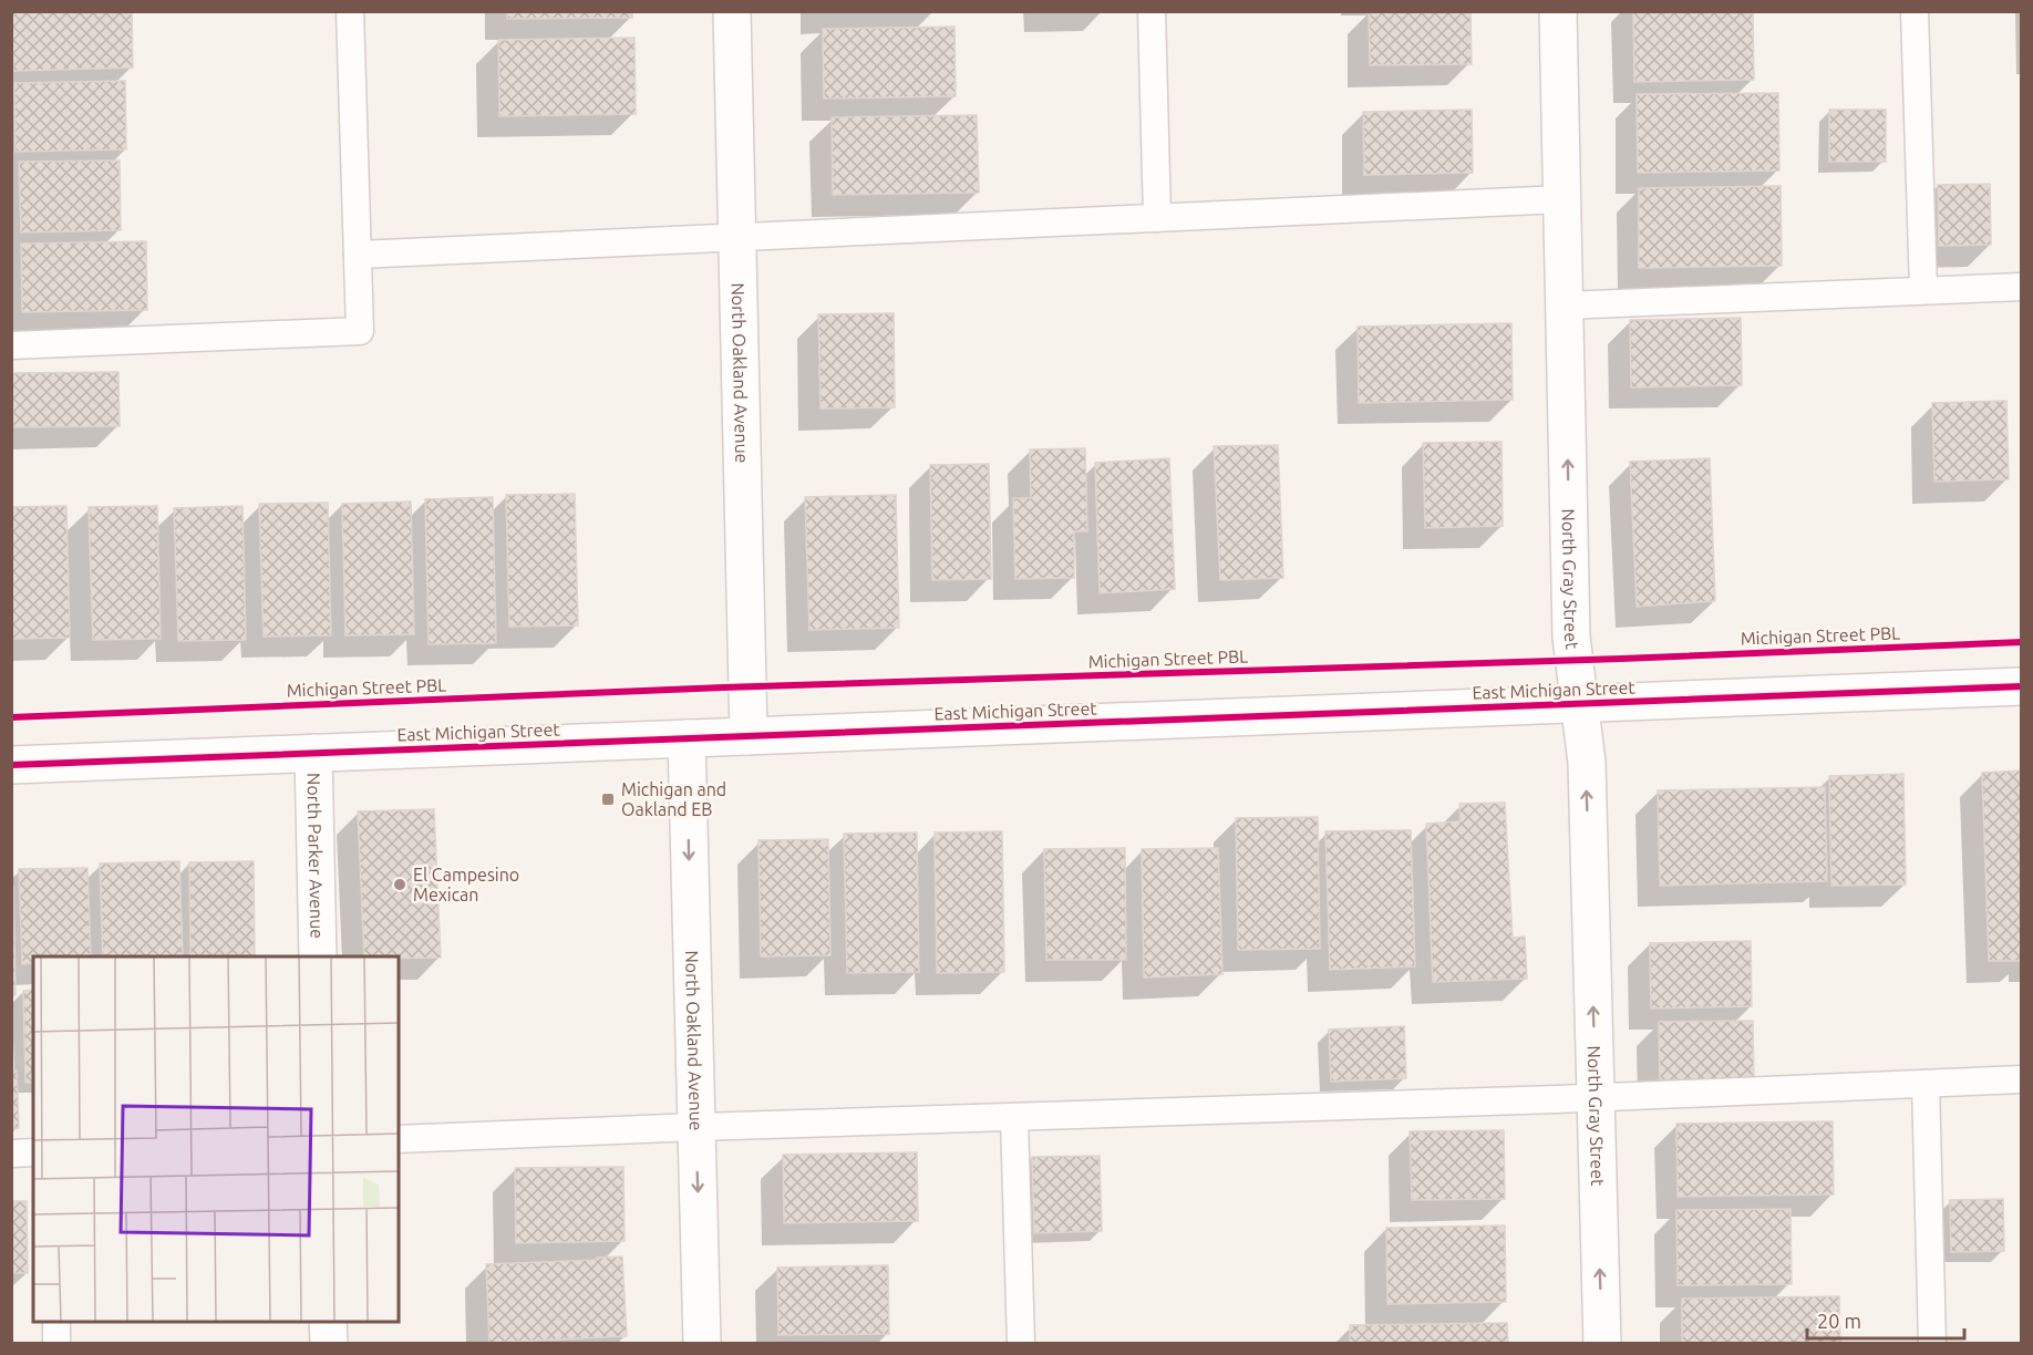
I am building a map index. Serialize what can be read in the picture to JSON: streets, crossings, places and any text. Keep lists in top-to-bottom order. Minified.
{"streets":{"street":["North Oakland Avenue","North Gray Street","East Michigan Street","North Parker Avenue"],"cycle path":["Michigan Street PBL"]},"crossings":[["North Oakland Avenue","East Michigan Street"],["North Gray Street","East Michigan Street"],["East Michigan Street","North Parker Avenue"]],"one_way":["North Oakland Avenue","North Gray Street"],"places":{"transit":["Michigan and Oakland EB"],"other":["El Campesino Mexican"]},"scale_bar":"20 m"}
